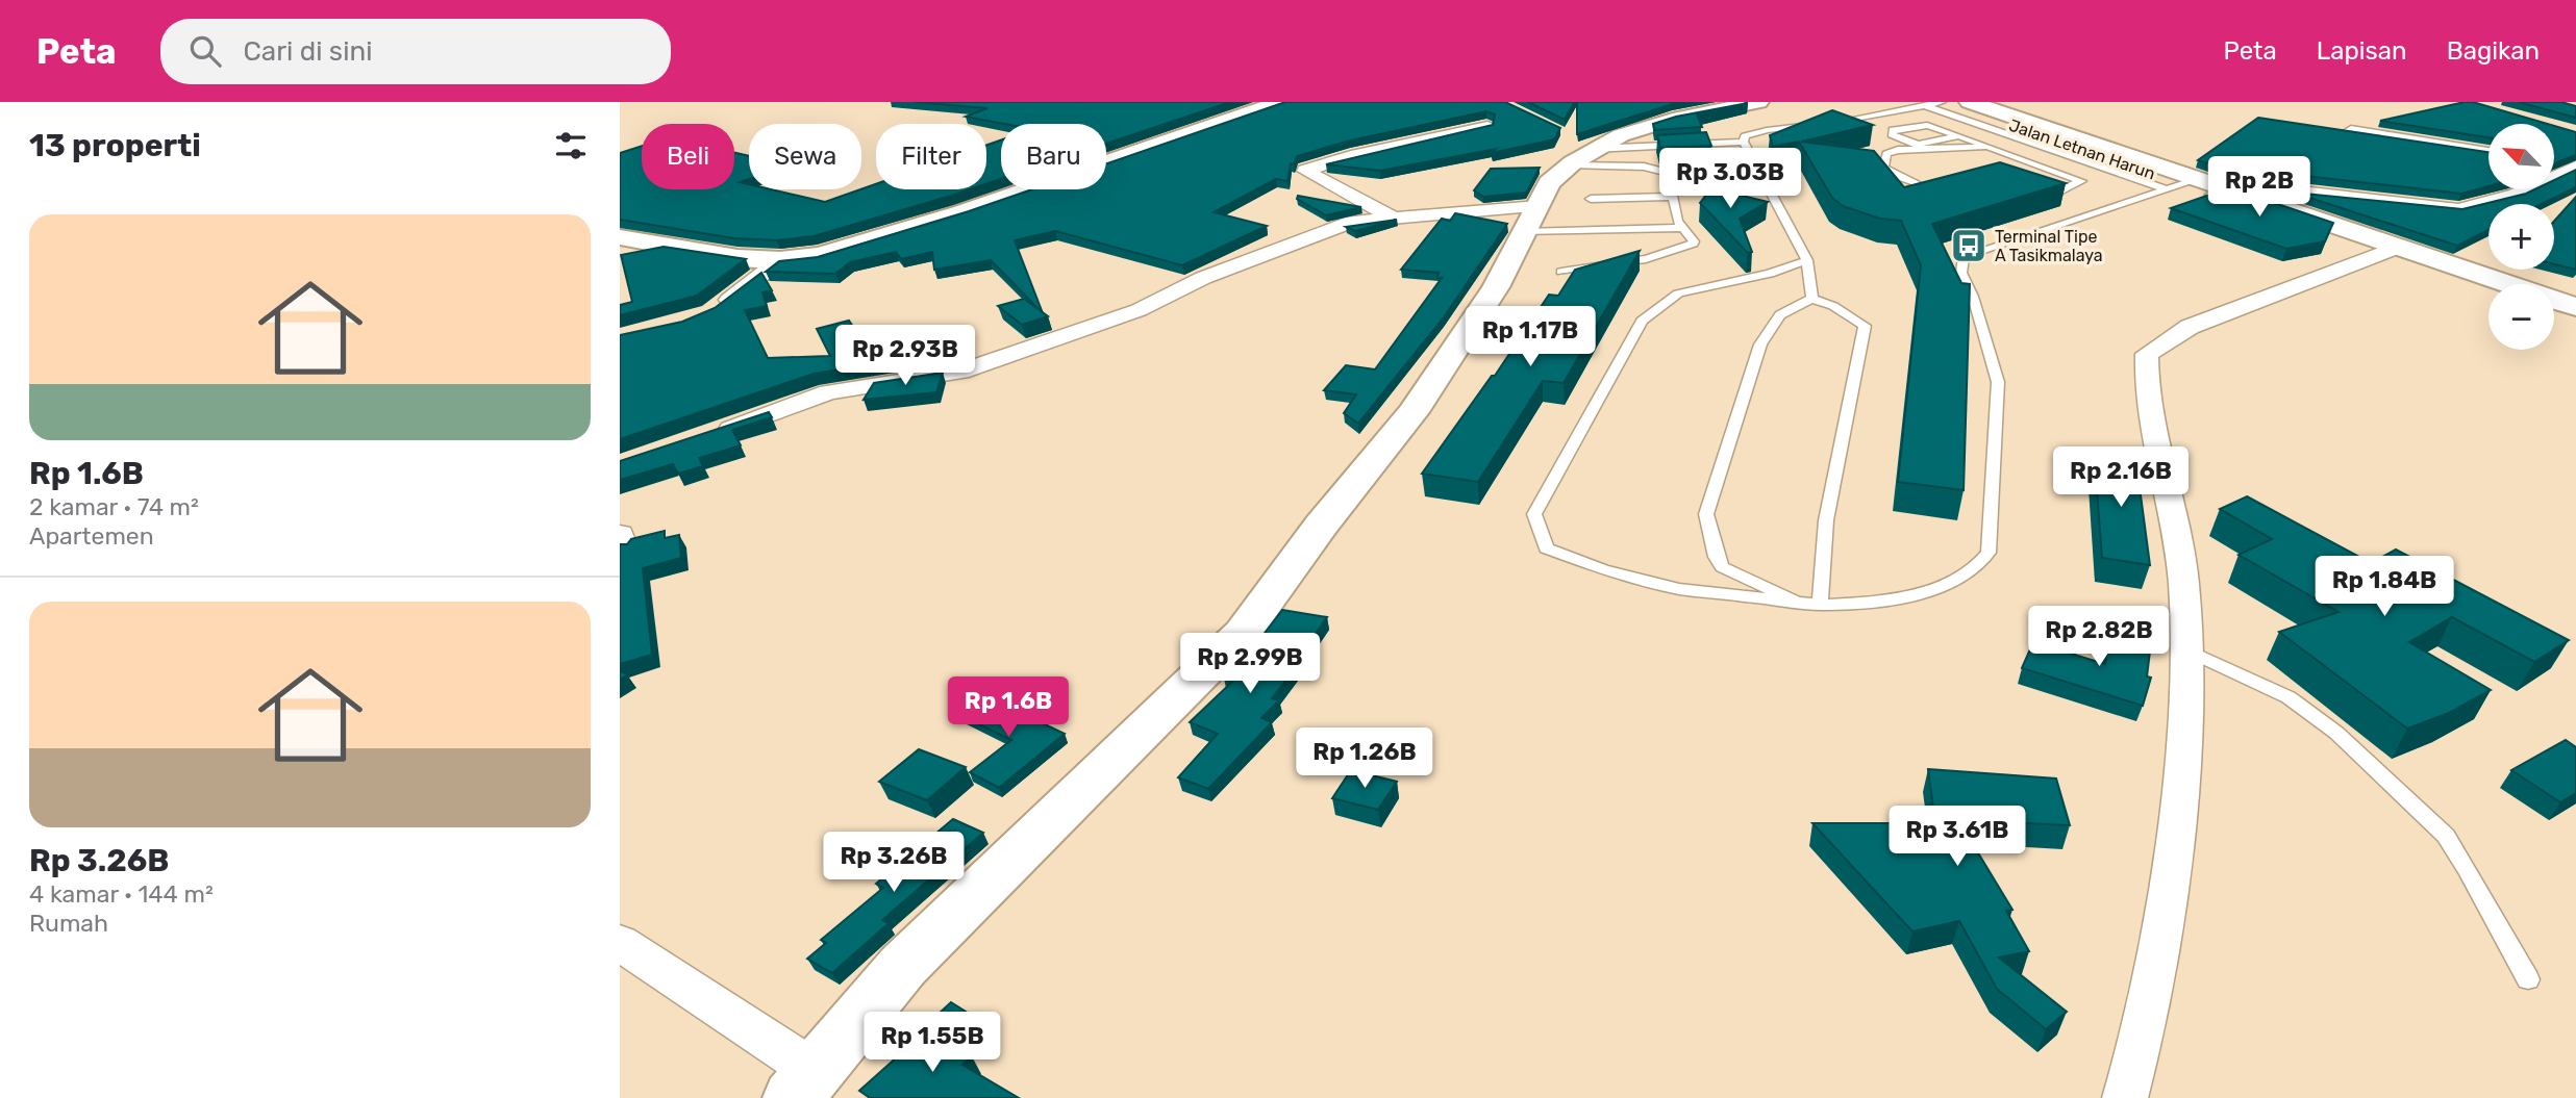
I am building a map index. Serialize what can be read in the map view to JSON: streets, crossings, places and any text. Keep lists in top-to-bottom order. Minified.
{"streets":{"street":["Jalan Letnan Harun"]},"places":{"bus stop":["Terminal Tipe A Tasikmalaya"]},"north":"top left","page":{"header":"Peta","search":"Cari di sini","nav":["Peta","Lapisan","Bagikan"],"heading":"13 properti","map_buttons":["+","−"],"chip":["Beli","Sewa","Filter","Baru"],"price":["Rp 3.03B","Rp 2B","Rp 1.17B","Rp 2.93B","Rp 2.16B","Rp 1.84B","Rp 2.82B","Rp 2.99B","Rp 1.6B","Rp 1.26B","Rp 3.61B","Rp 3.26B","Rp 1.55B"],"list":[{"name":"Rp 1.6B","note":"2 kamar · 74 m² · Apartemen"},{"name":"Rp 3.26B","note":"4 kamar · 144 m² · Rumah"}]}}
